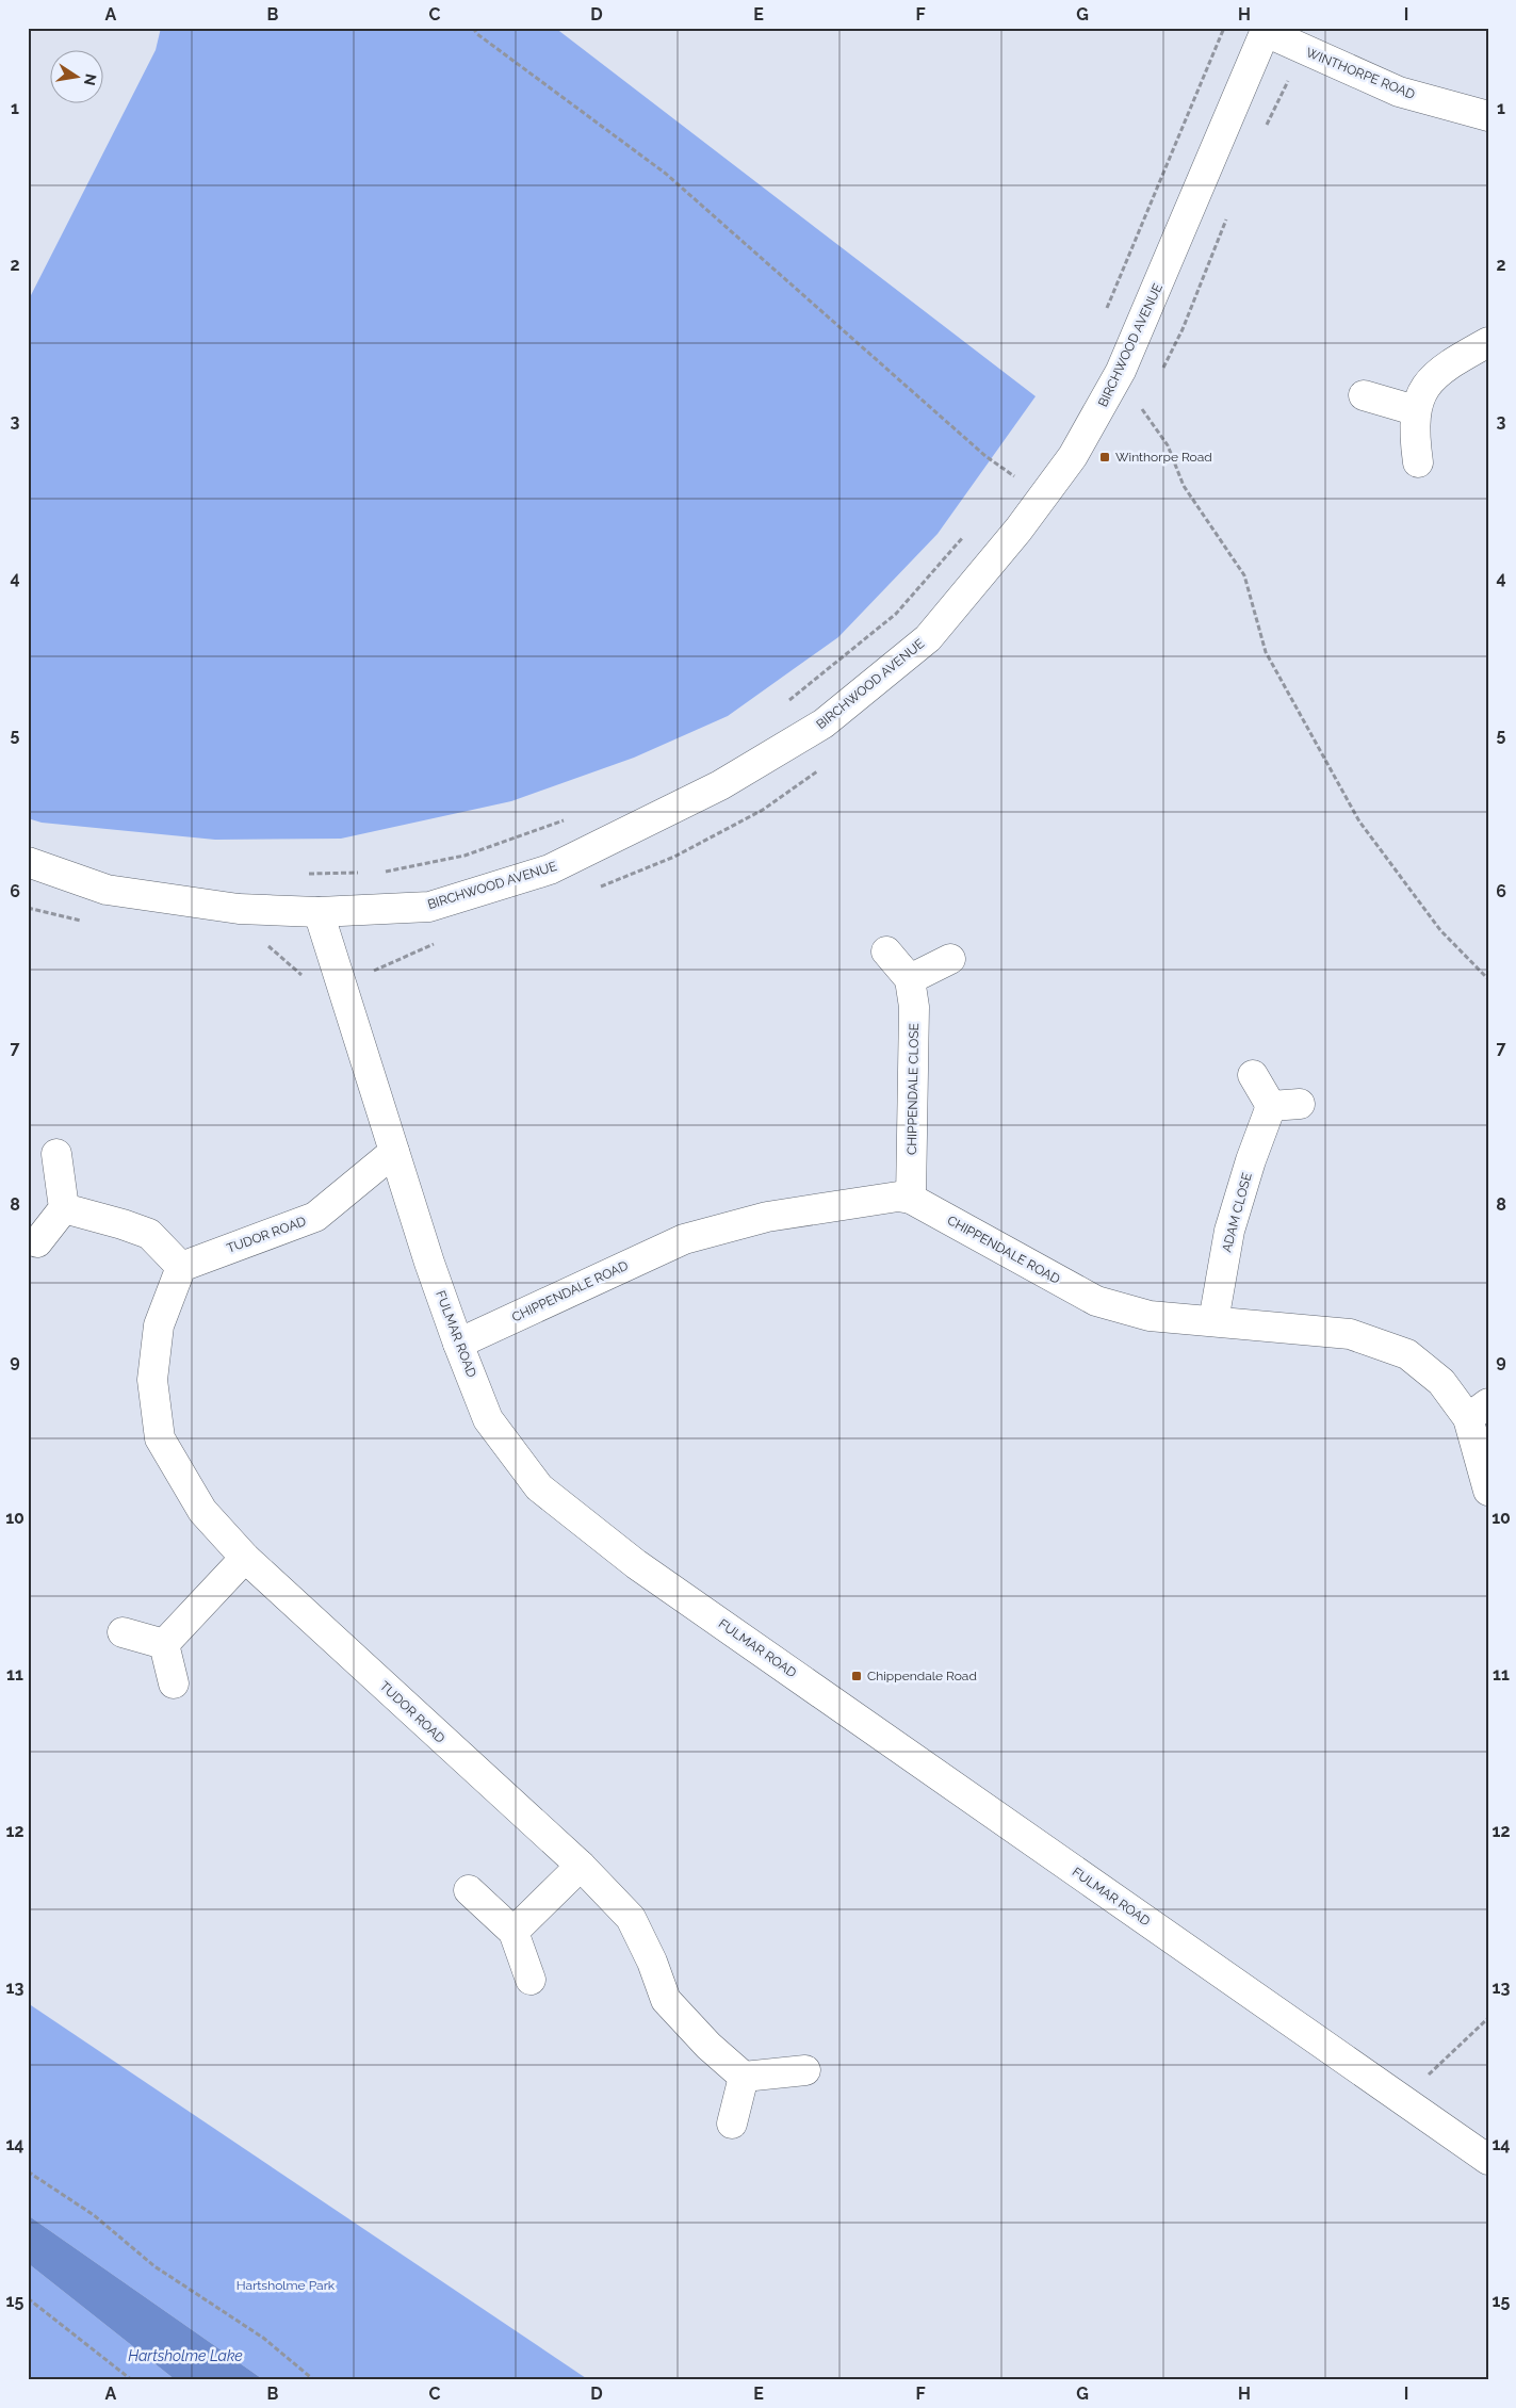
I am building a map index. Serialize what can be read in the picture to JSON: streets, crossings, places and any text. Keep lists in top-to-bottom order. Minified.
{"streets":{"street":["WINTHORPE ROAD","BIRCHWOOD AVENUE","CHIPPENDALE CLOSE","ADAM CLOSE","TUDOR ROAD","CHIPPENDALE ROAD","FULMAR ROAD"]},"crossings":[["WINTHORPE ROAD","BIRCHWOOD AVENUE"],["BIRCHWOOD AVENUE","FULMAR ROAD"],["CHIPPENDALE CLOSE","CHIPPENDALE ROAD"],["ADAM CLOSE","CHIPPENDALE ROAD"],["TUDOR ROAD","FULMAR ROAD"],["CHIPPENDALE ROAD","FULMAR ROAD"]],"water":["Hartsholme Lake"],"parks":["Hartsholme Park"],"places":{"transit":["Winthorpe Road","Chippendale Road"]},"north":"right","grid":{"columns":["A","B","C","D","E","F","G","H","I"],"rows":["1","2","3","4","5","6","7","8","9","10","11","12","13","14","15"]}}
